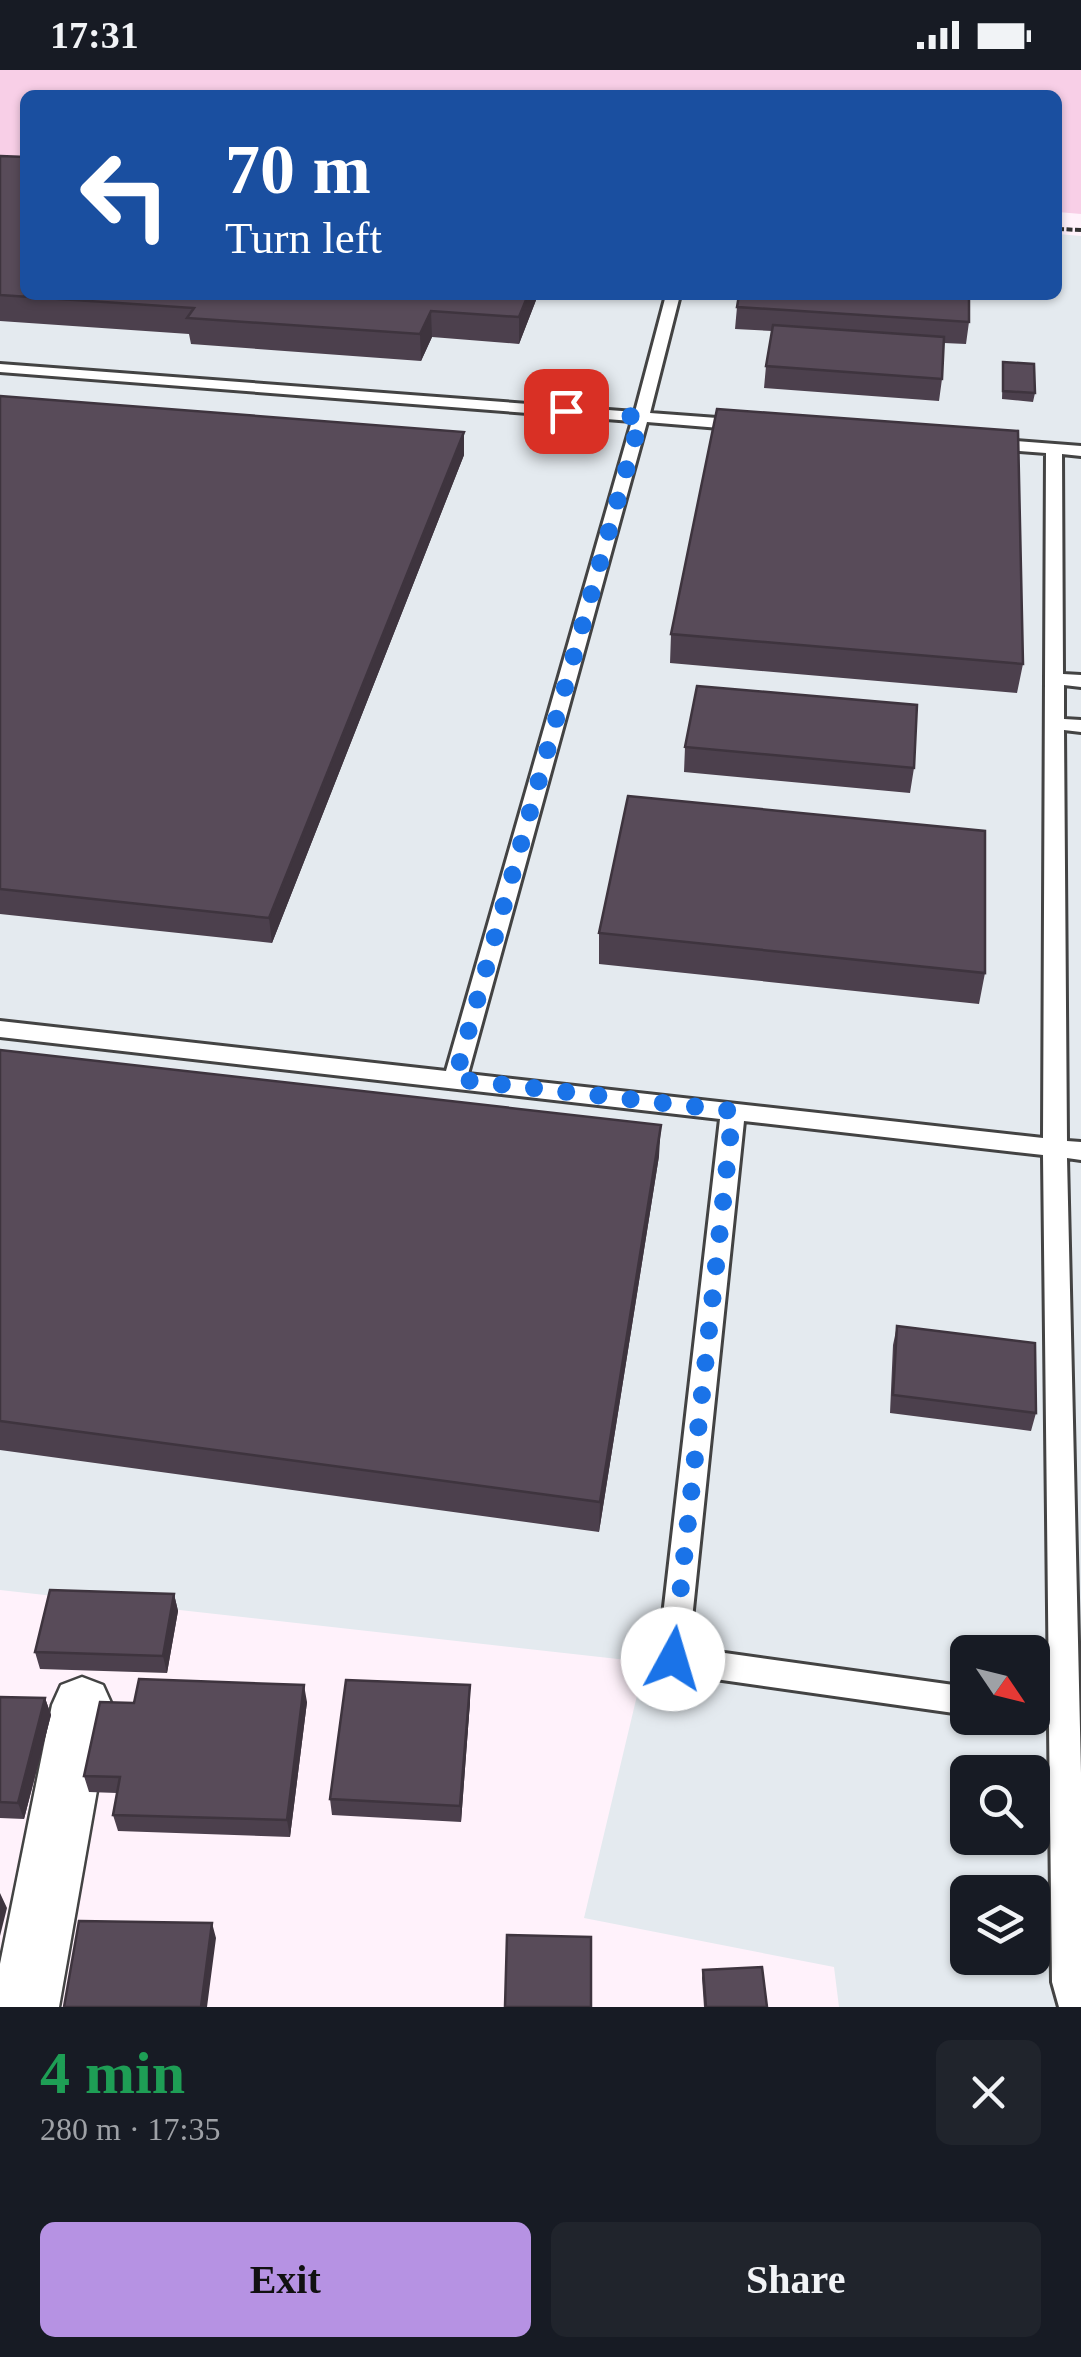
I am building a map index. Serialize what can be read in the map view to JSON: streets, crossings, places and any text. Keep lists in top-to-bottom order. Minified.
{"north":"bottom right","page":{"status":"17:31","turn":["70 m","Turn left"],"heading":["4 min","280 m · 17:35"],"buttons":["Exit","Share"]}}
